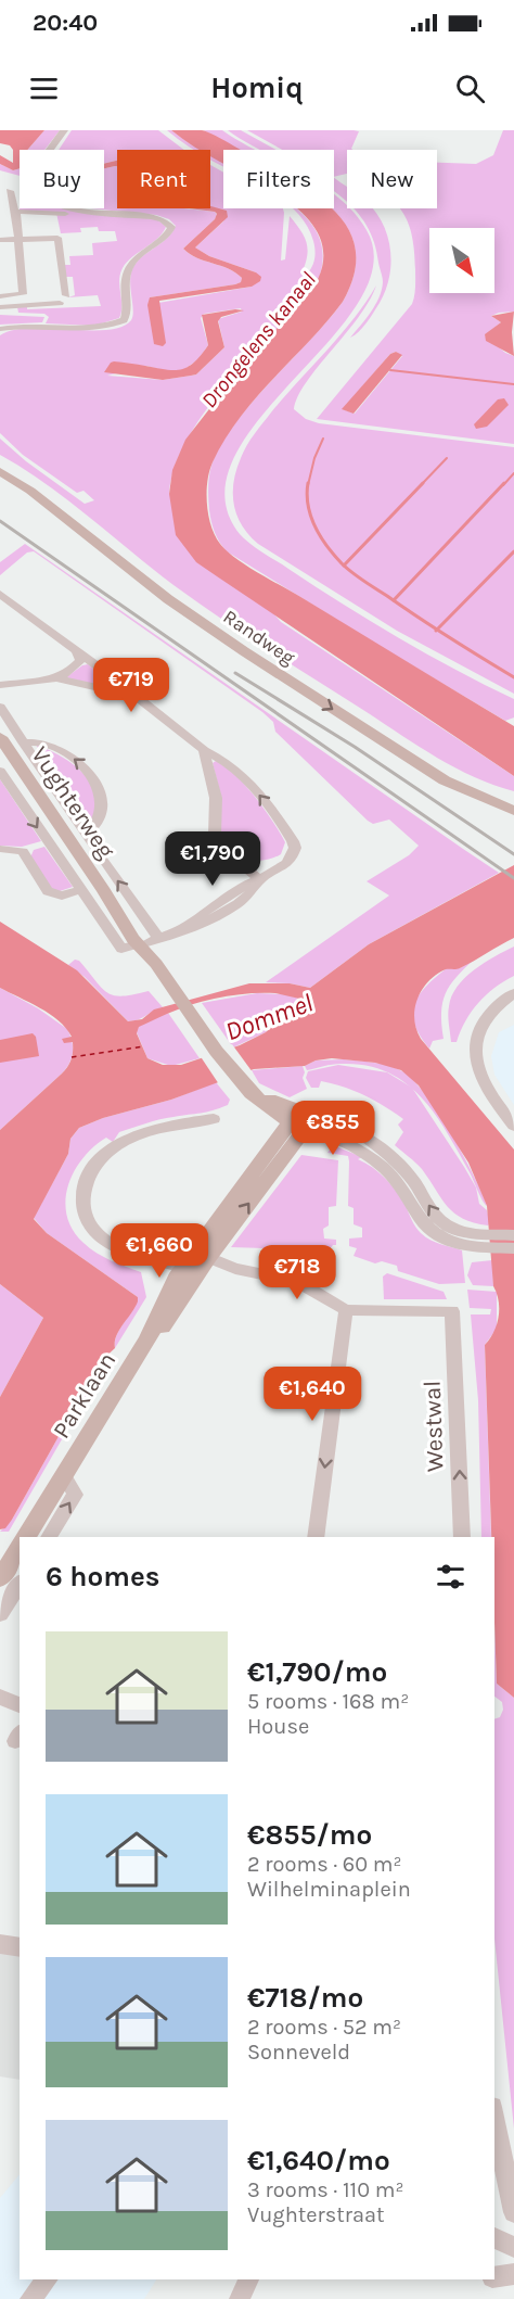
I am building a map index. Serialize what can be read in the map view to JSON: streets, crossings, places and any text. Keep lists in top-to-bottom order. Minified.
{"streets":{"main road":["Randweg","Vughterweg","Parklaan"],"street":["Westwal"]},"crossings":[["Vughterweg","Parklaan"]],"water":["Drongelens kanaal","Dommel"],"north":"bottom right","page":{"status":"20:40","header":"Homiq","chip":["Buy","Rent","Filters","New"],"price":["€719","€1,790","€855","€1,660","€718","€1,640"],"heading":"6 homes","list":[{"name":"€1,790/mo","note":"5 rooms · 168 m² · House"},{"name":"€855/mo","note":"2 rooms · 60 m² · Wilhelminaplein"},{"name":"€718/mo","note":"2 rooms · 52 m² · Sonneveld"},{"name":"€1,640/mo","note":"3 rooms · 110 m² · Vughterstraat"}]}}
